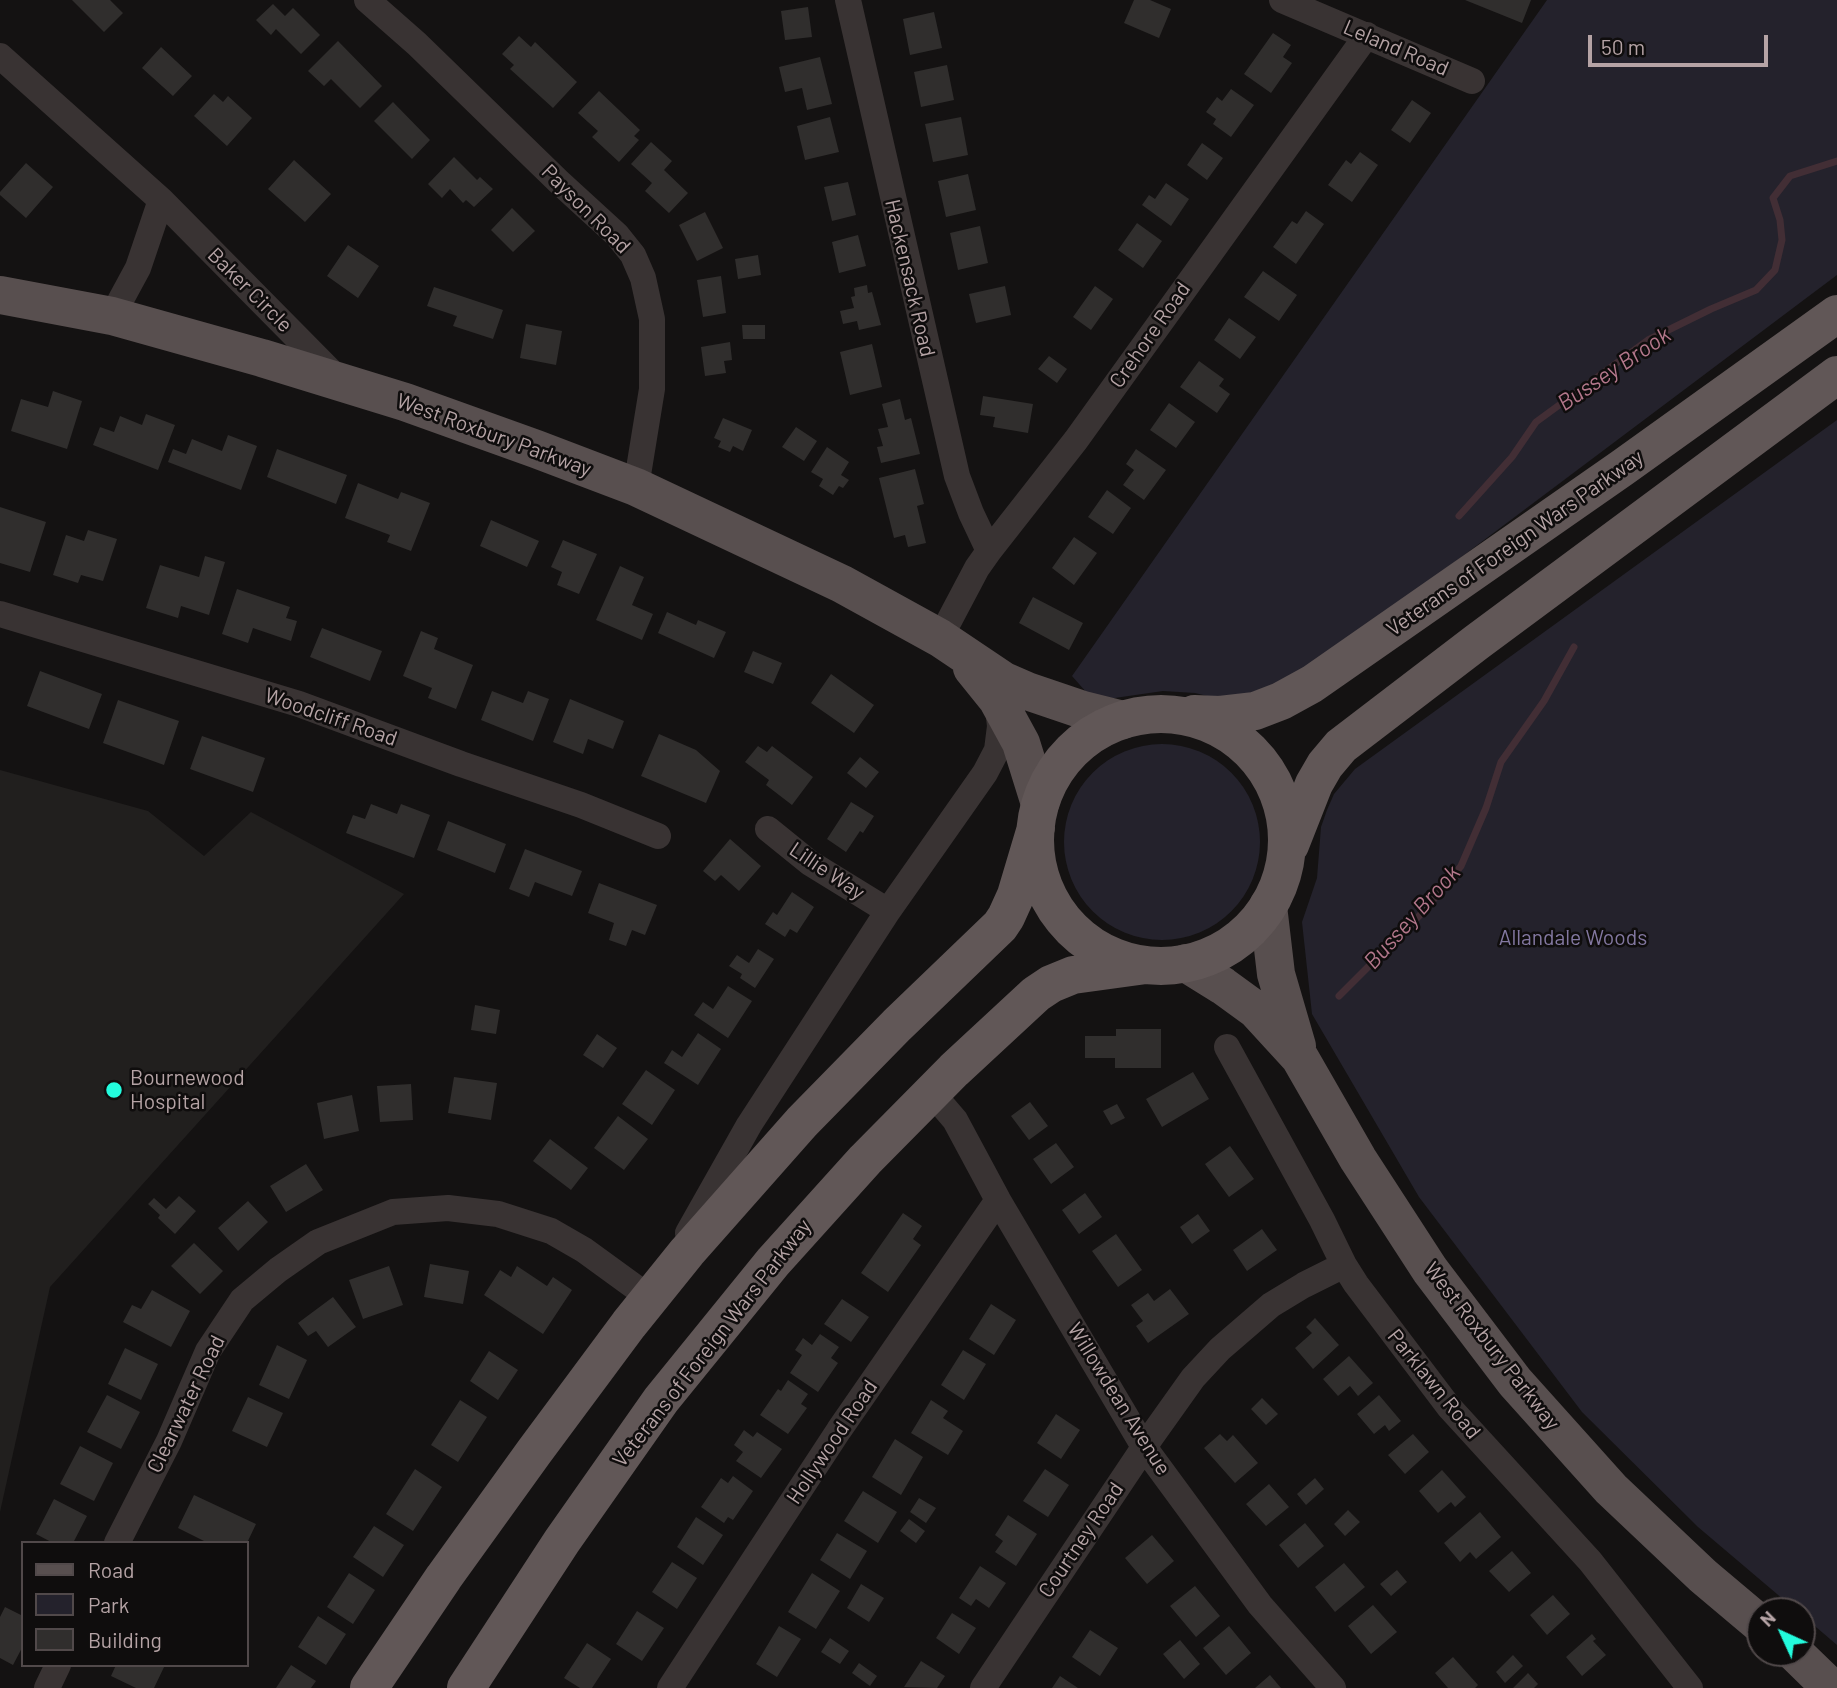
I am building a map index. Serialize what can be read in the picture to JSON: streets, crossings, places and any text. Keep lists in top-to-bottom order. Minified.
{"streets":{"highway":["Veterans of Foreign Wars Parkway"],"main road":["West Roxbury Parkway"],"street":["Leland Road","Payson Road","Hackensack Road","Baker Circle","Crehore Road","Woodcliff Road","Lillie Way","Parklawn Road","Willowdean Avenue","Clearwater Road","Hollywood Road","Courtney Road"]},"crossings":[["Leland Road","Crehore Road"],["Payson Road","West Roxbury Parkway"],["Hackensack Road","Crehore Road"],["Baker Circle","West Roxbury Parkway"],["Crehore Road","West Roxbury Parkway"],["Veterans of Foreign Wars Parkway","Willowdean Avenue"],["Parklawn Road","Courtney Road"],["Willowdean Avenue","Hollywood Road"],["Willowdean Avenue","Courtney Road"]],"water":["Bussey Brook"],"parks":["Allandale Woods"],"places":["Bournewood Hospital"],"legend":["Road","Park","Building"],"scale_bar":"50 m","north":"top left"}
